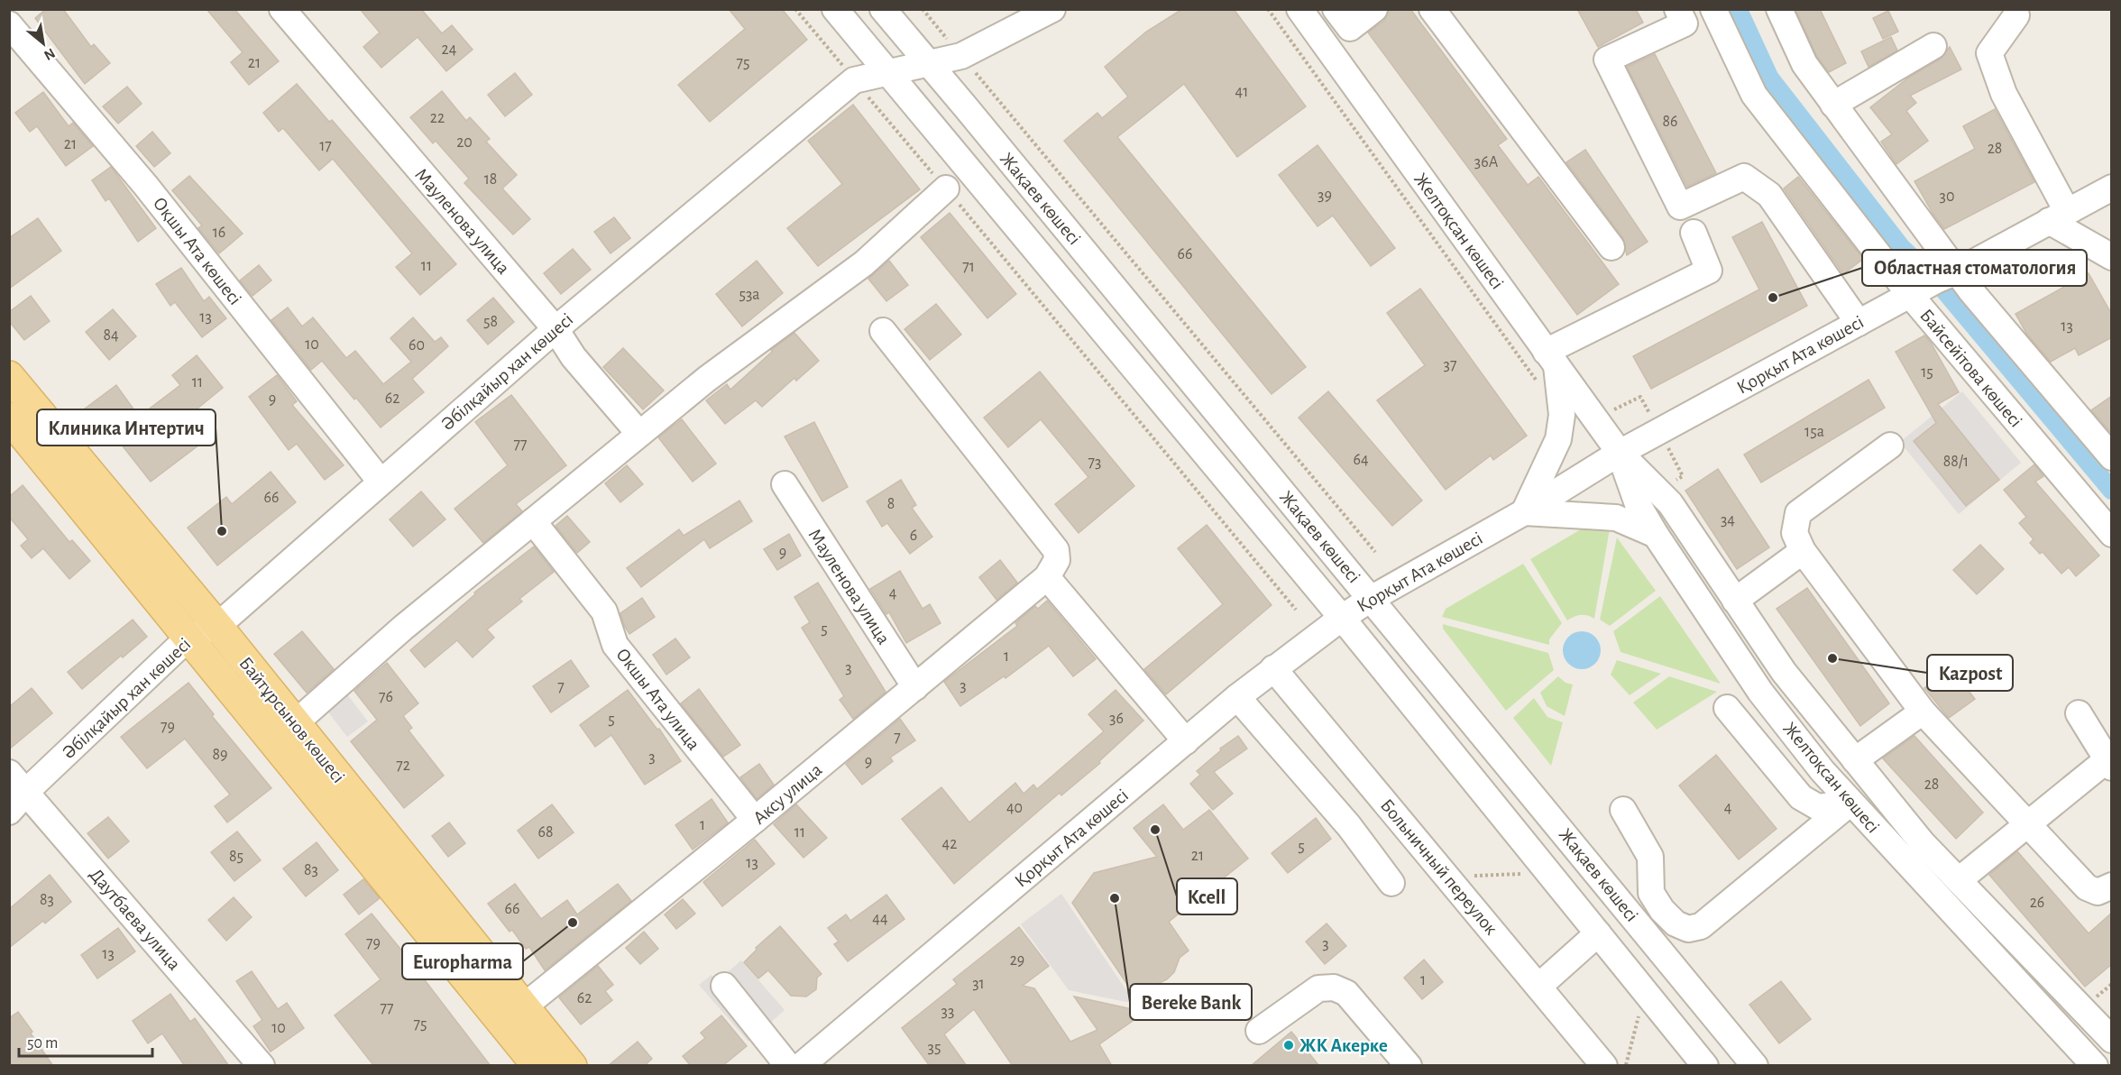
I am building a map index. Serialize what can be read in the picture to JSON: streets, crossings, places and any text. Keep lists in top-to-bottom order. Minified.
{"streets":{"main road":["Байтұрсынов көшесі"],"street":["Жақаев көшесі","Мауленова улица","Желтоқсан көшесі","Оқшы Ата көшесі","Қорқыт Ата көшесі","Байсейітова көшесі","Әбілқайыр хан көшесі","Окшы Ата улица","Аксу улица","Больничный переулок","Даутбаева улица"]},"crossings":[["Жақаев көшесі","Қорқыт Ата көшесі"],["Жақаев көшесі","Әбілқайыр хан көшесі"],["Мауленова улица","Әбілқайыр хан көшесі"],["Мауленова улица","Аксу улица"],["Желтоқсан көшесі","Қорқыт Ата көшесі"],["Оқшы Ата көшесі","Әбілқайыр хан көшесі"],["Қорқыт Ата көшесі","Байсейітова көшесі"],["Қорқыт Ата көшесі","Больничный переулок"],["Әбілқайыр хан көшесі","Байтұрсынов көшесі"],["Әбілқайыр хан көшесі","Даутбаева улица"],["Окшы Ата улица","Аксу улица"],["Байтұрсынов көшесі","Аксу улица"]],"places":["Областная стоматология","Клиника Интертич","Kazpost","Kcell","Bereke Bank","Europharma","ЖК Акерке"],"house_numbers":["24","21","75","41","22","86","20","21","17","28","36А","18","39","30","16","66","11","71","53а","13","58","13","84","10","60","37","15","11","62","9","15а","77","64","88/1","73","66","8","34","6","9","4","5","1","3","3","7","76","36","5","79","7","89","3","9","72","28","40","4","1","68","11","42","5","21","85","13","83","83","26","66","44","79","3","13","29","1","31","62","77","33","75","10","35"],"scale_bar":"50 m","north":"bottom right"}
